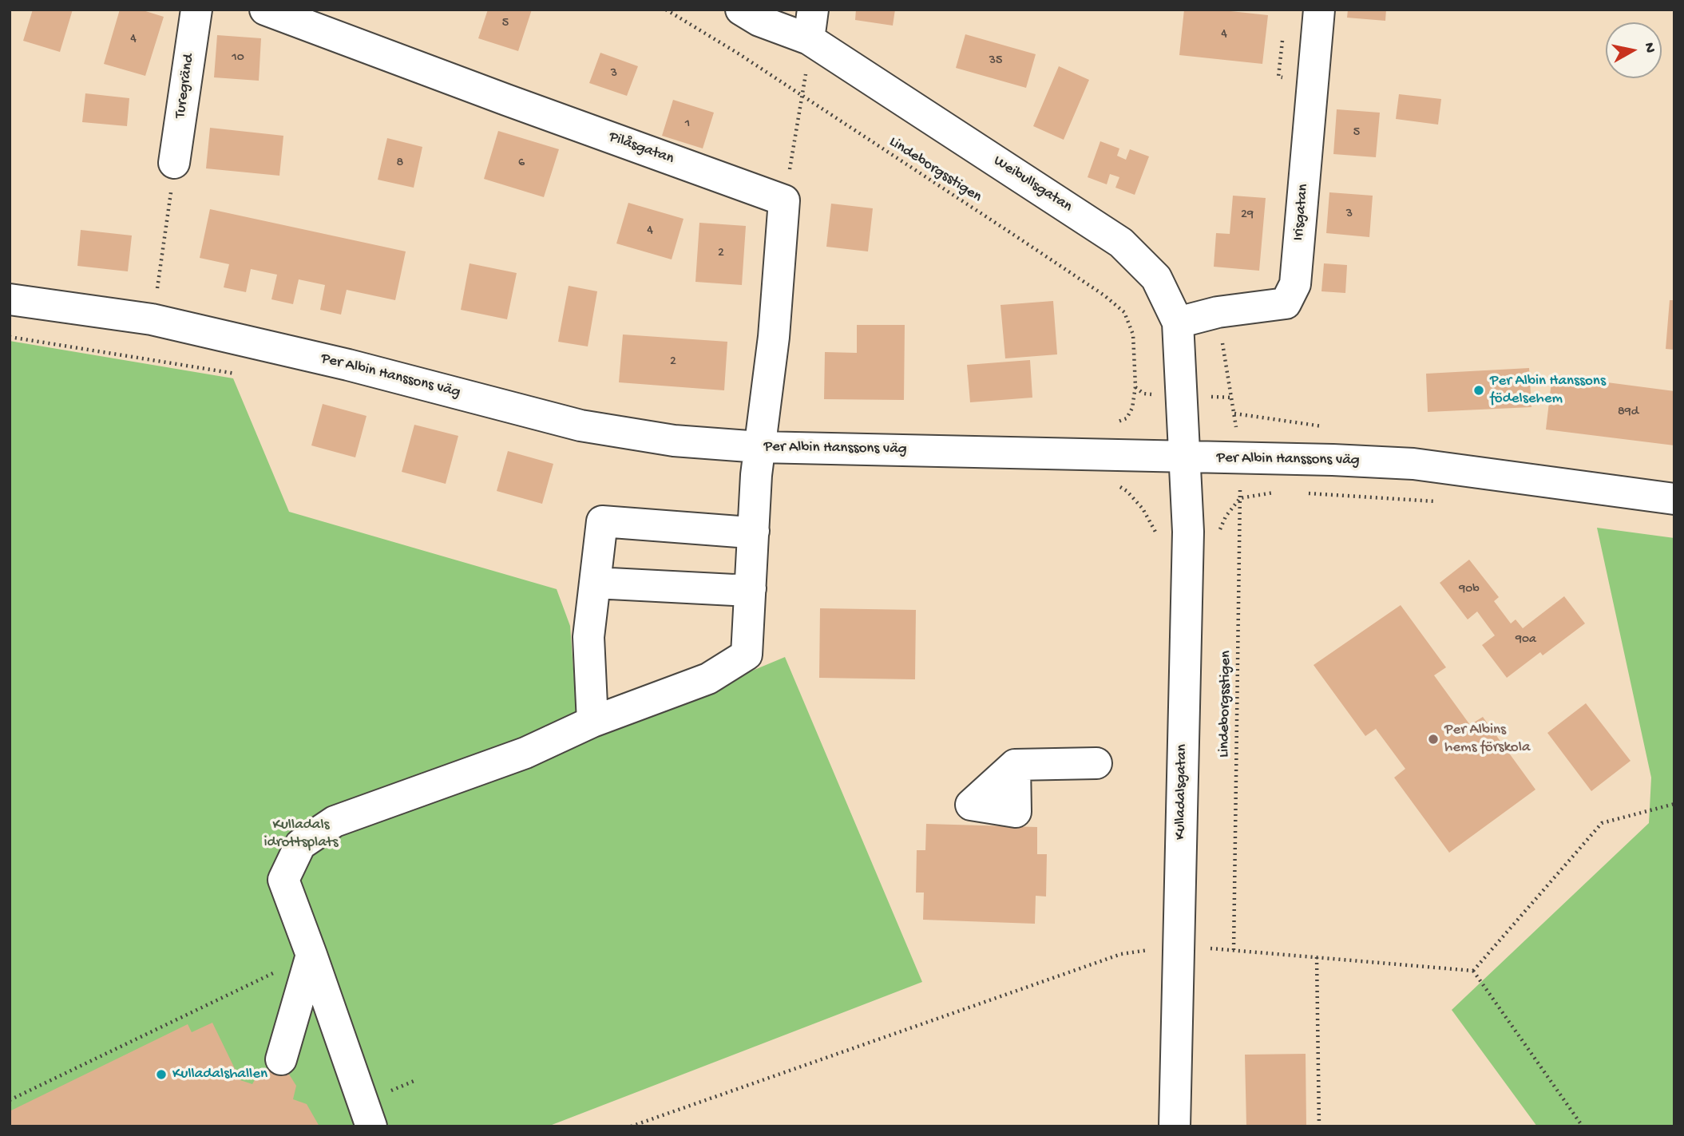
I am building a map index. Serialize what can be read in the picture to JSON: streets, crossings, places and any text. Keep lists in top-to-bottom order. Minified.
{"streets":{"street":["Turegränd","Pilåsgatan","Weibullsgatan","Irisgatan","Per Albin Hanssons väg","Kulladalsgatan"],"path":["Lindeborgsstigen"]},"crossings":[["Lindeborgsstigen","Per Albin Hanssons väg"],["Weibullsgatan","Irisgatan"],["Weibullsgatan","Per Albin Hanssons väg"],["Weibullsgatan","Kulladalsgatan"],["Per Albin Hanssons väg","Kulladalsgatan"]],"parks":["Kulladals idrottsplats"],"places":["Per Albin Hanssons födelsehem","Per Albins hems förskola","Kulladalshallen"],"house_numbers":["5","4","4","10","35","3","1","5","8","6","3","29","4","2","2","89d","90b","90a"],"north":"right"}
